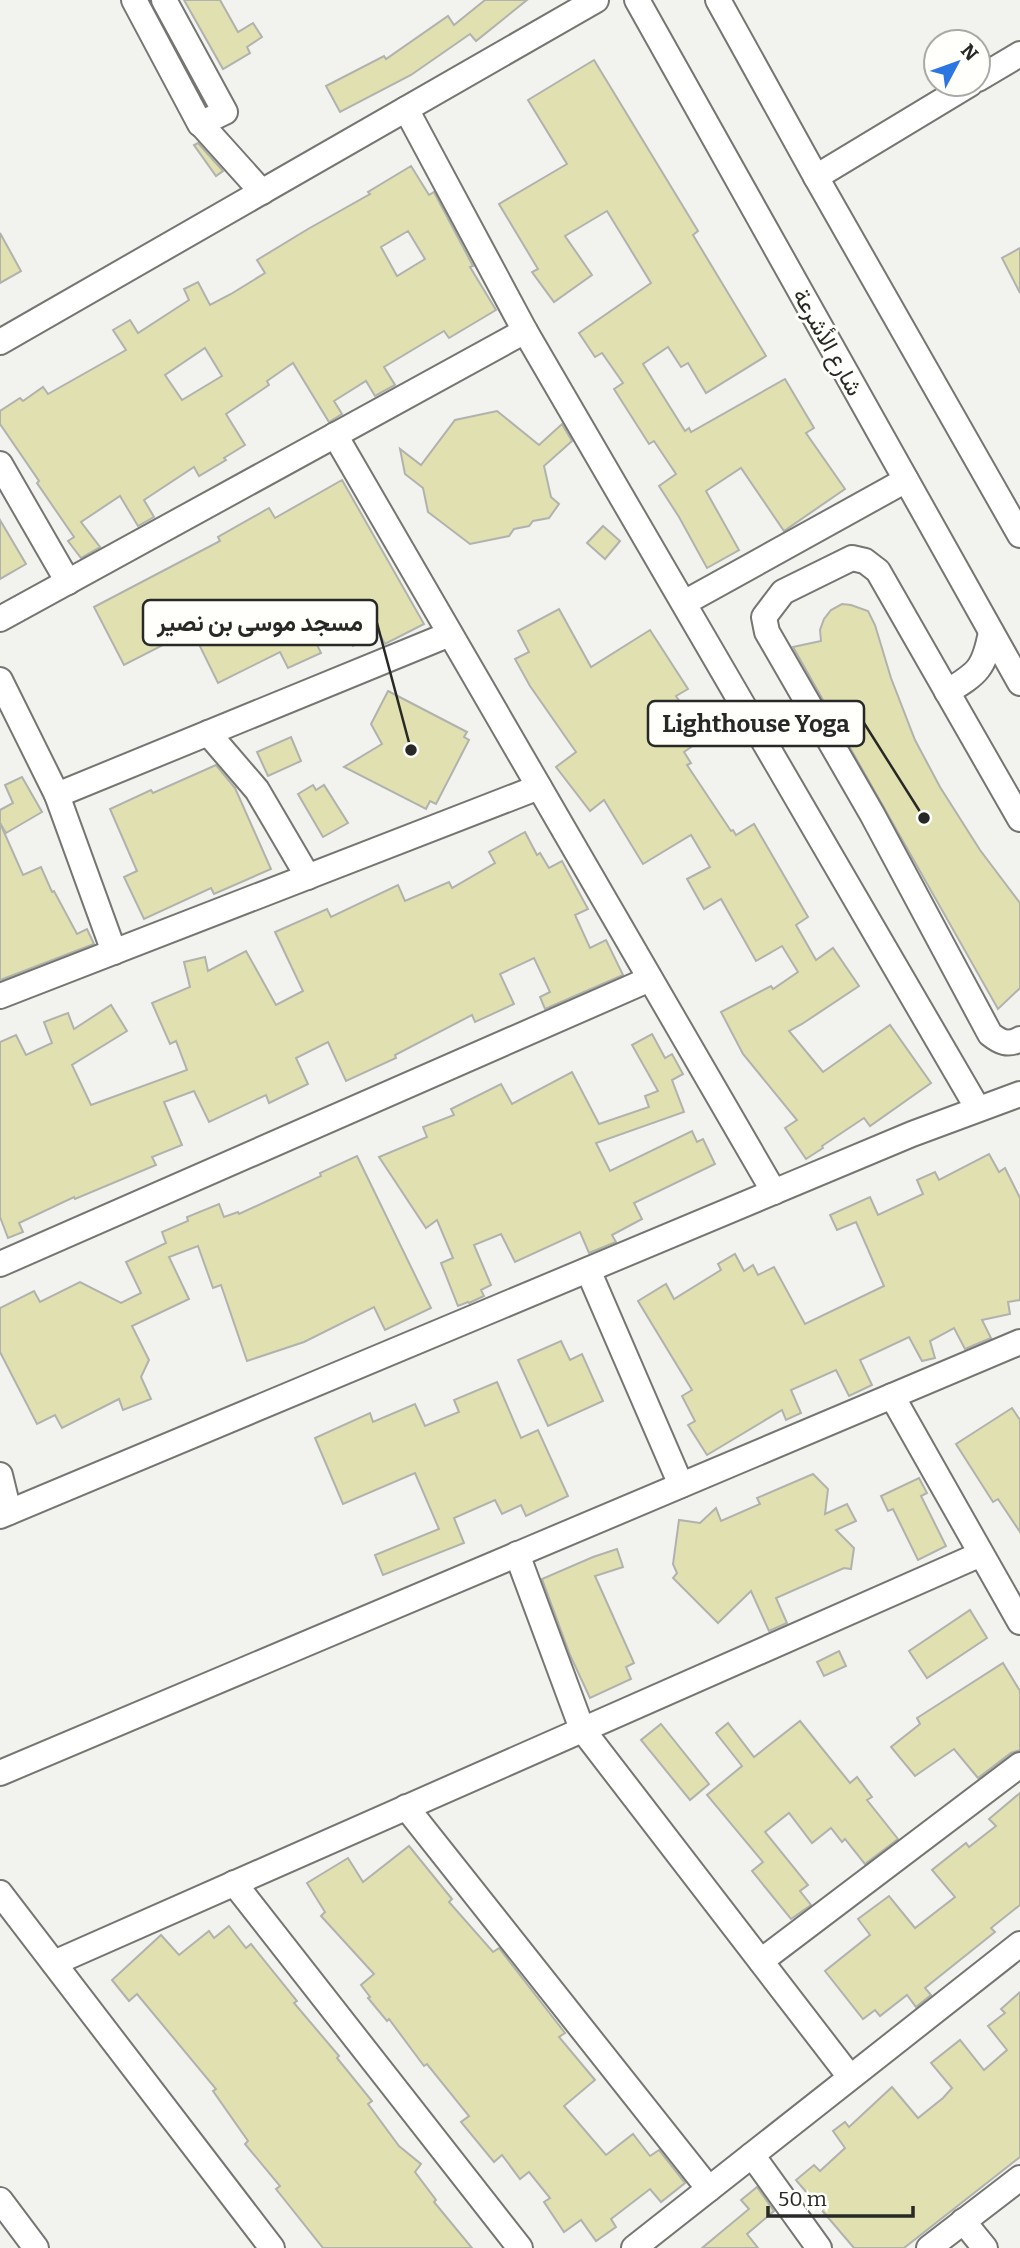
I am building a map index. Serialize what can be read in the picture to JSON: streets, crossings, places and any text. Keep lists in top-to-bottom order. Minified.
{"streets":{"street":["شارع الأشرعة"]},"places":["مسجد موسى بن نصير","Lighthouse Yoga"],"scale_bar":"50 m","north":"top right"}
